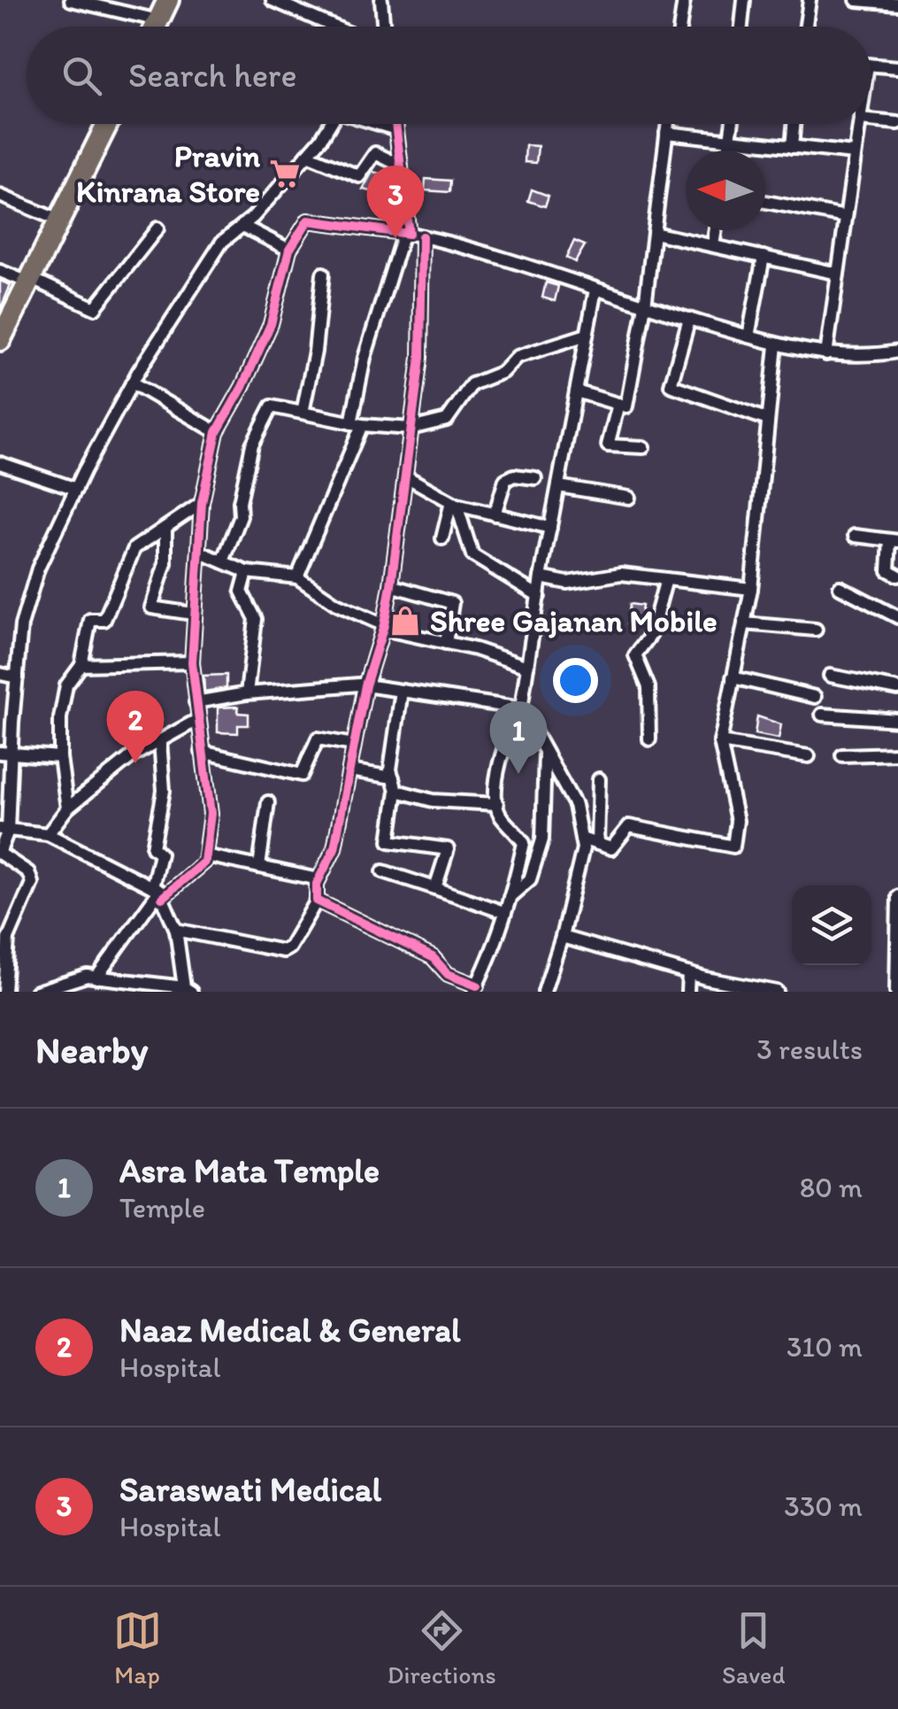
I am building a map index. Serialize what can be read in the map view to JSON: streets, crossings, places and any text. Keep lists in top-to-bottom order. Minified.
{"places":{"supermarket":["Pravin Kinrana Store"],"shop":["Shree Gajanan Mobile"]},"north":"left","page":{"search":"Search here","pins":["3","2","1"],"heading":["Nearby","3 results"],"list":[{"mark":"1","name":"Asra Mata Temple","note":"Temple","value":"80 m"},{"mark":"2","name":"Naaz Medical & General","note":"Hospital","value":"310 m"},{"mark":"3","name":"Saraswati Medical","note":"Hospital","value":"330 m"}],"nav":["Map","Directions","Saved"]}}
